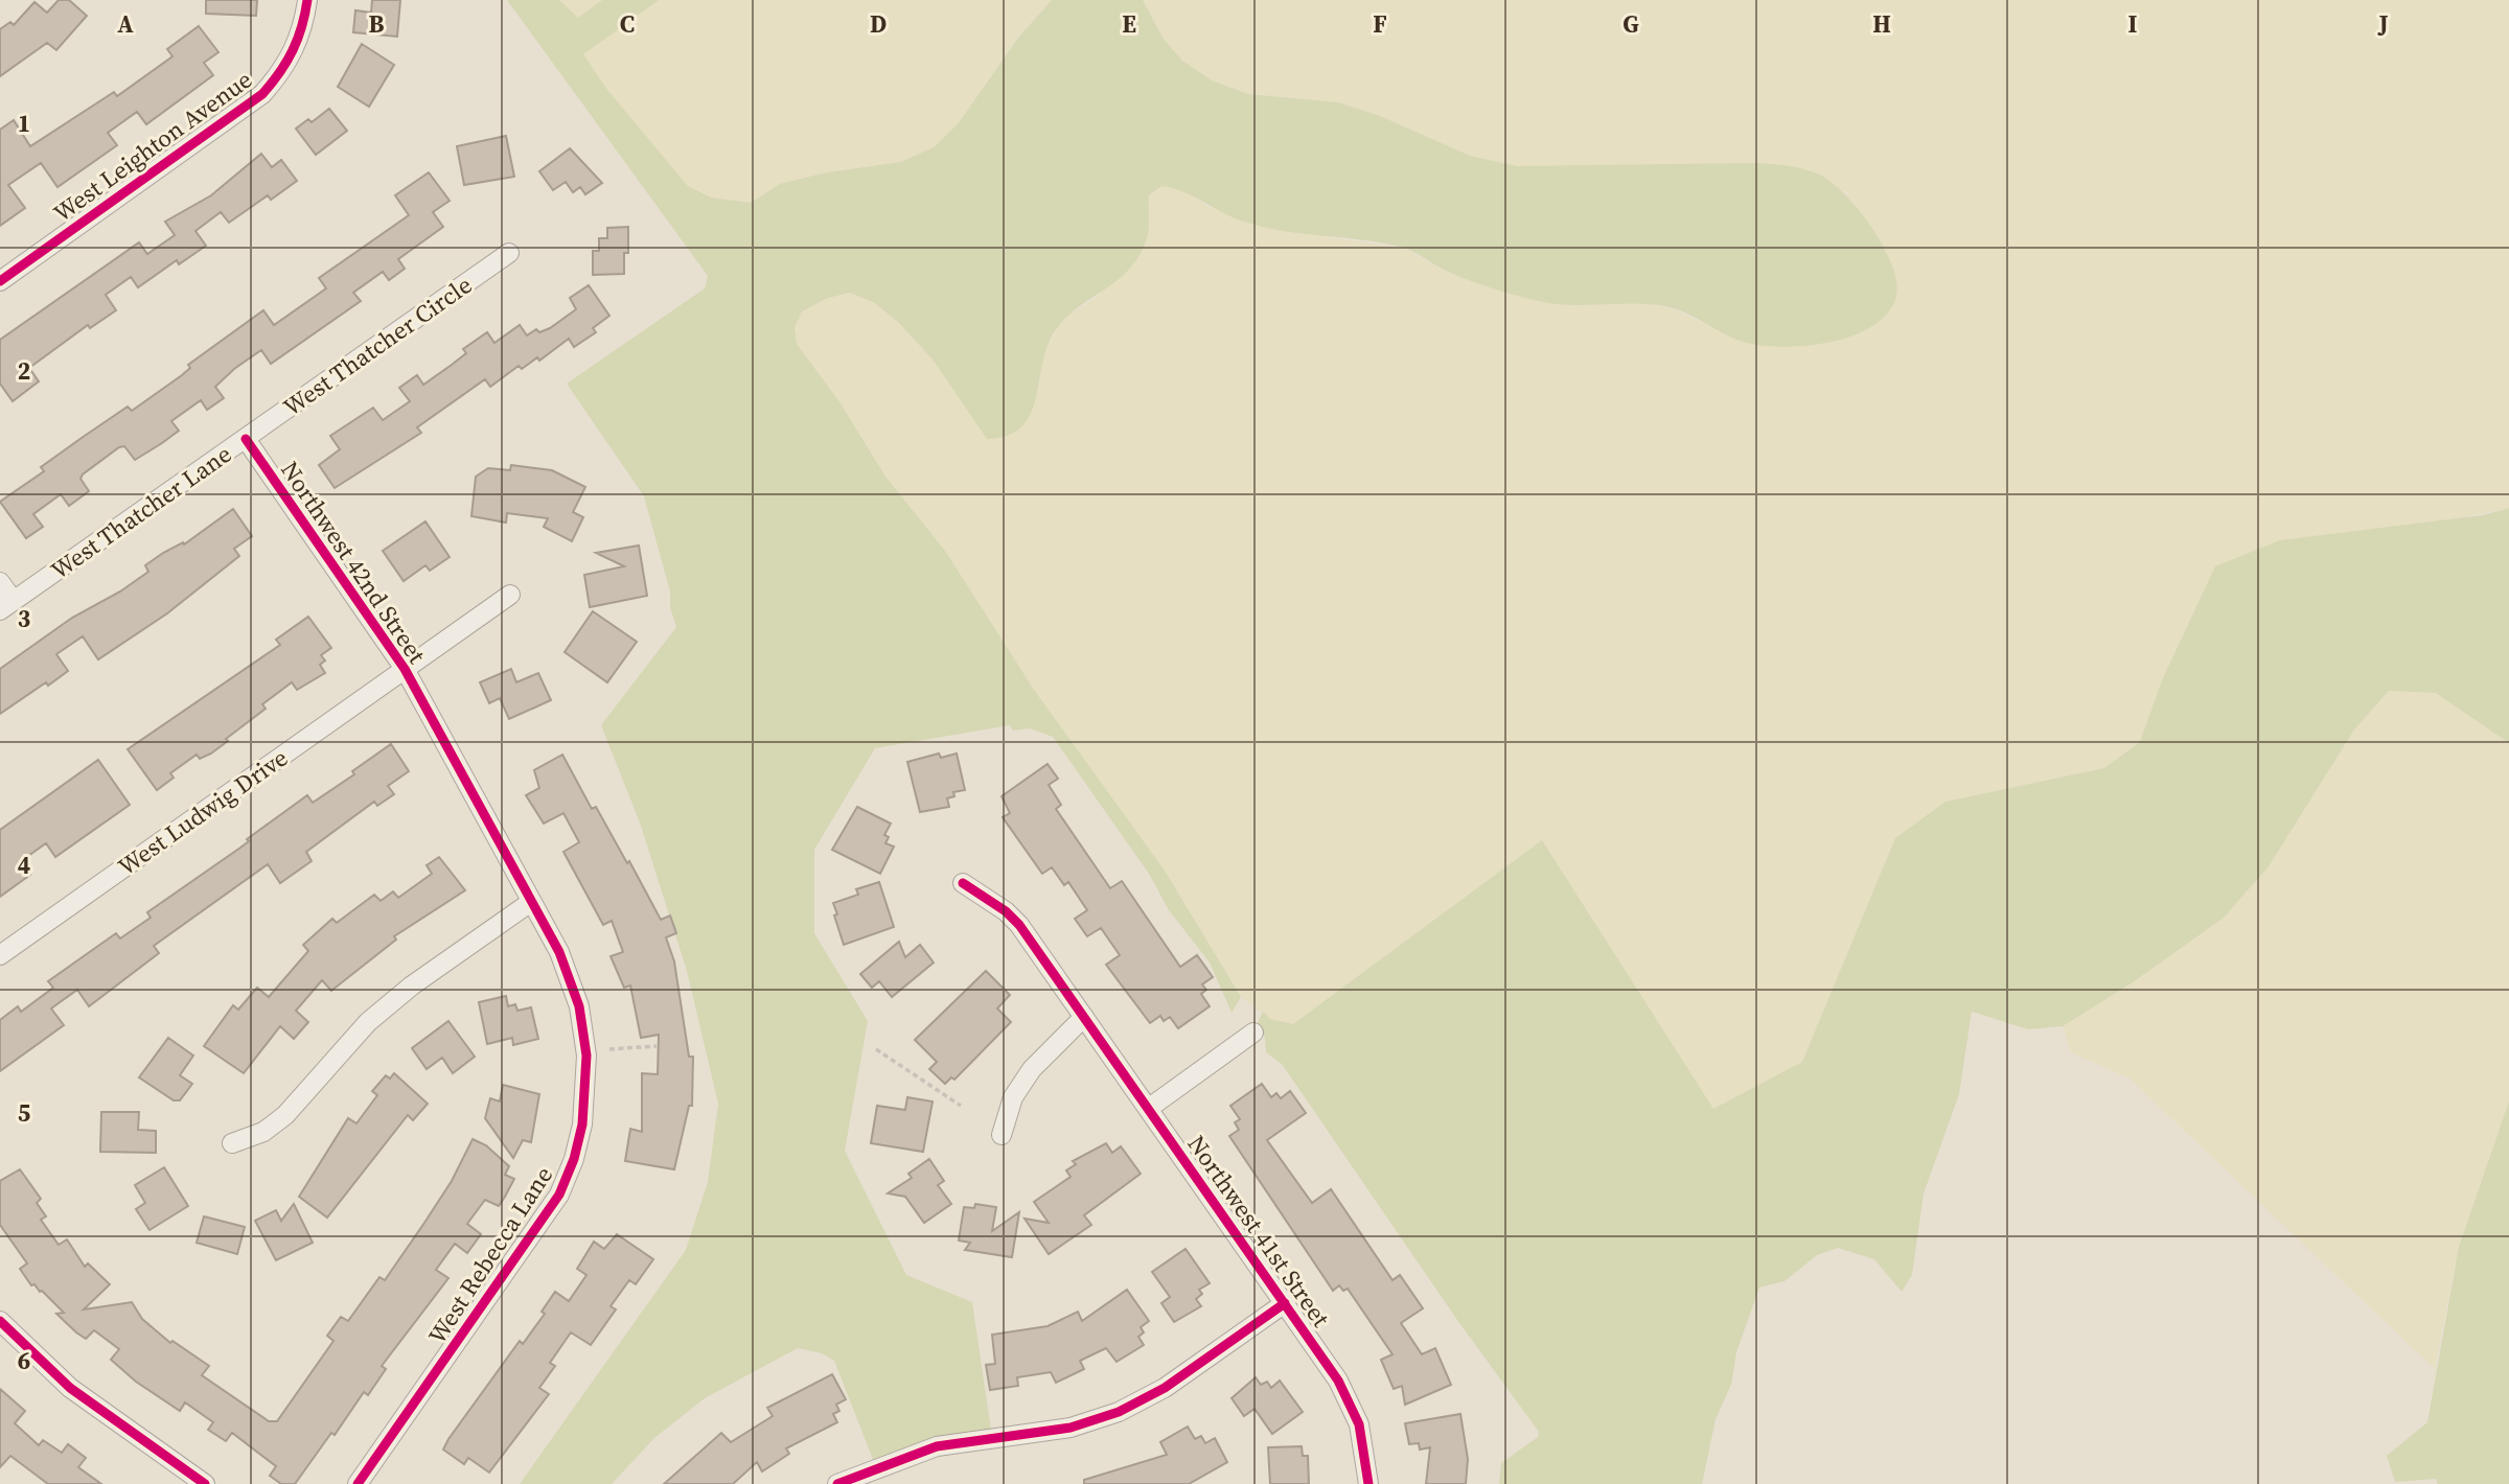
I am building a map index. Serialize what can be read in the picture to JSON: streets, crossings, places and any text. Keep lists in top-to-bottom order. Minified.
{"streets":{"street":["West Leighton Avenue","West Thatcher Circle","West Thatcher Lane","Northwest 42nd Street","West Ludwig Drive","Northwest 41st Street","West Rebecca Lane"]},"crossings":[["West Thatcher Circle","West Thatcher Lane"],["West Thatcher Circle","Northwest 42nd Street"],["West Thatcher Lane","Northwest 42nd Street"],["Northwest 42nd Street","West Ludwig Drive"],["Northwest 42nd Street","West Rebecca Lane"]],"grid":{"columns":["A","B","C","D","E","F","G","H","I","J"],"rows":["1","2","3","4","5","6"]}}
